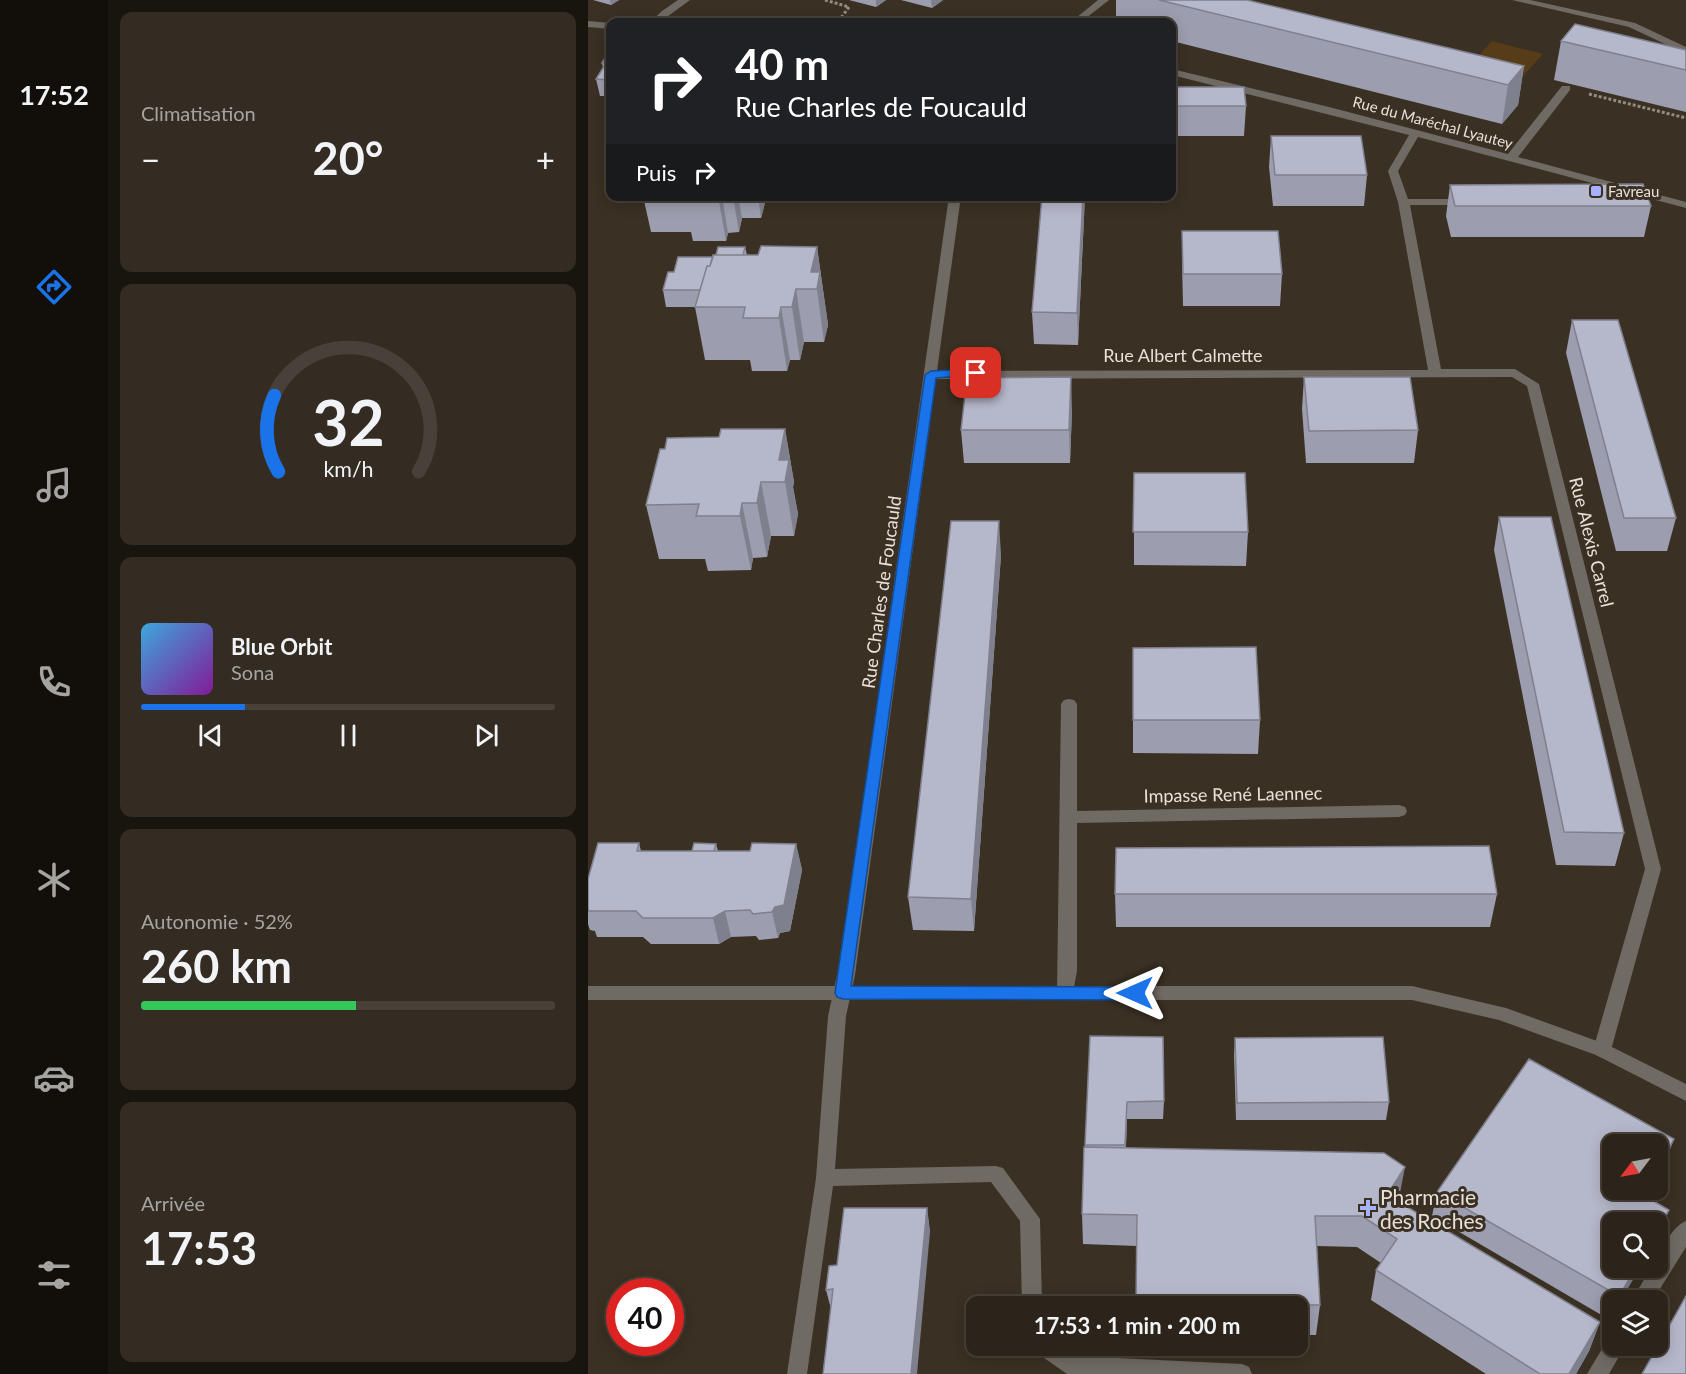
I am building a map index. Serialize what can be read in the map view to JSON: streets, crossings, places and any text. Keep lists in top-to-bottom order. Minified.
{"streets":{"street":["Rue du Maréchal Lyautey","Rue Albert Calmette","Rue Alexis Carrel","Rue Charles de Foucauld","Impasse René Laennec"]},"crossings":[["Rue Albert Calmette","Rue Alexis Carrel"],["Rue Albert Calmette","Rue Charles de Foucauld"]],"places":{"transit":["Favreau"],"health":["Pharmacie des Roches"]},"north":"bottom left","page":{"tabs":"17:52","tile":["Climatisation",["Autonomie · 52%","260 km"],["Arrivée","17:53"]],"turn":["40 m","Rue Charles de Foucauld"],"heat":["−","20°","+"],"then":"Puis","song":["Blue Orbit","Sona"],"limit":"40","trip":"17:53 · 1 min · 200 m","gauge":["32","km/h"]}}
